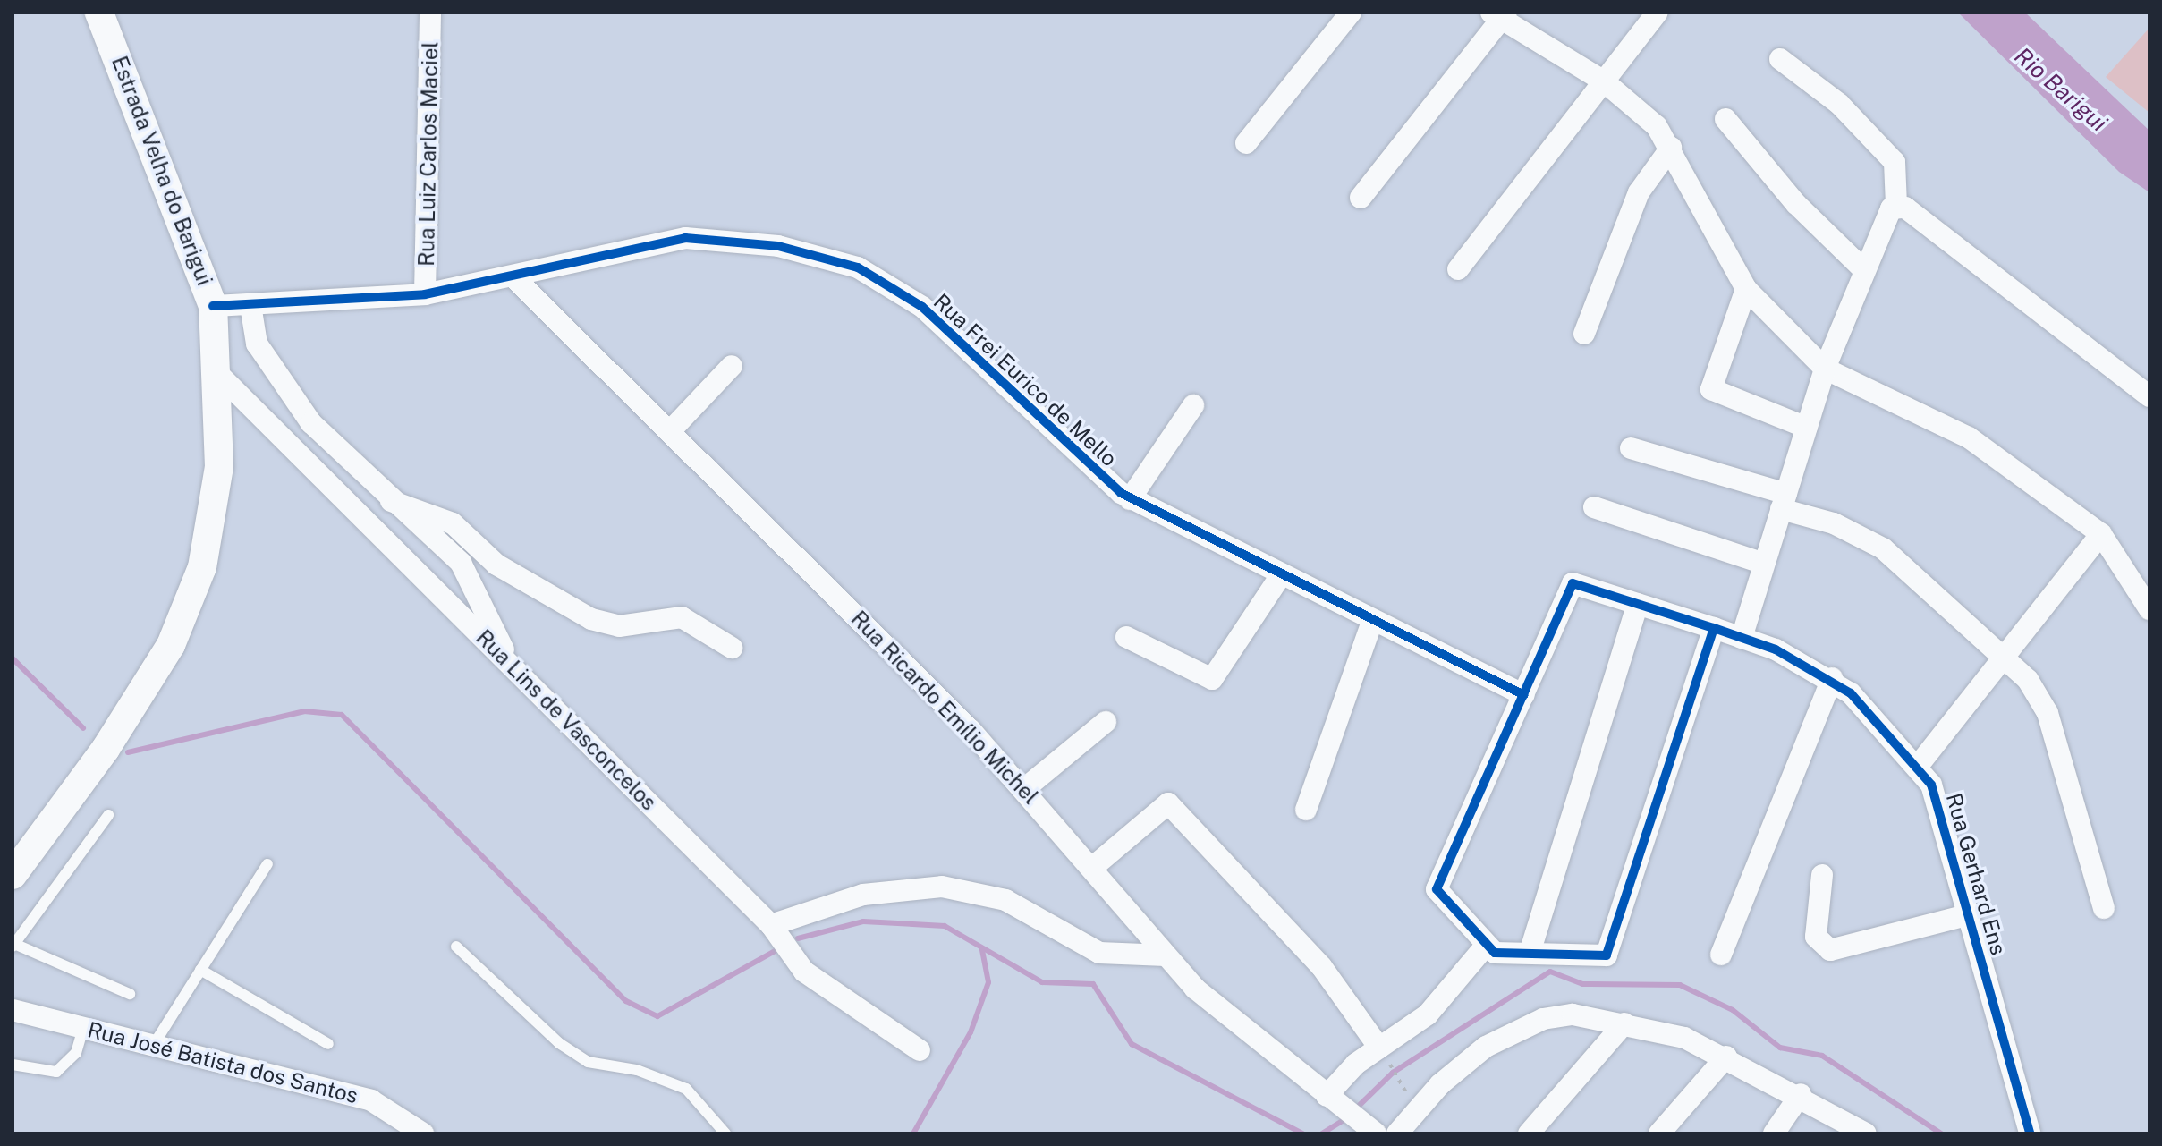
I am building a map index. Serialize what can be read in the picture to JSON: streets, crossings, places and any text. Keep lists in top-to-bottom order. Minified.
{"streets":{"street":["Rua Luiz Carlos Maciel","Estrada Velha do Barigui","Rua Frei Eurico de Mello","Rua Ricardo Emílio Michel","Rua Lins de Vasconcelos","Rua Gerhard Ens","Rua José Batista dos Santos"]},"crossings":[["Rua Luiz Carlos Maciel","Rua Frei Eurico de Mello"],["Estrada Velha do Barigui","Rua Frei Eurico de Mello"],["Estrada Velha do Barigui","Rua Lins de Vasconcelos"],["Rua Frei Eurico de Mello","Rua Ricardo Emílio Michel"],["Rua Frei Eurico de Mello","Rua Gerhard Ens"]],"water":["Rio Barigui"]}
